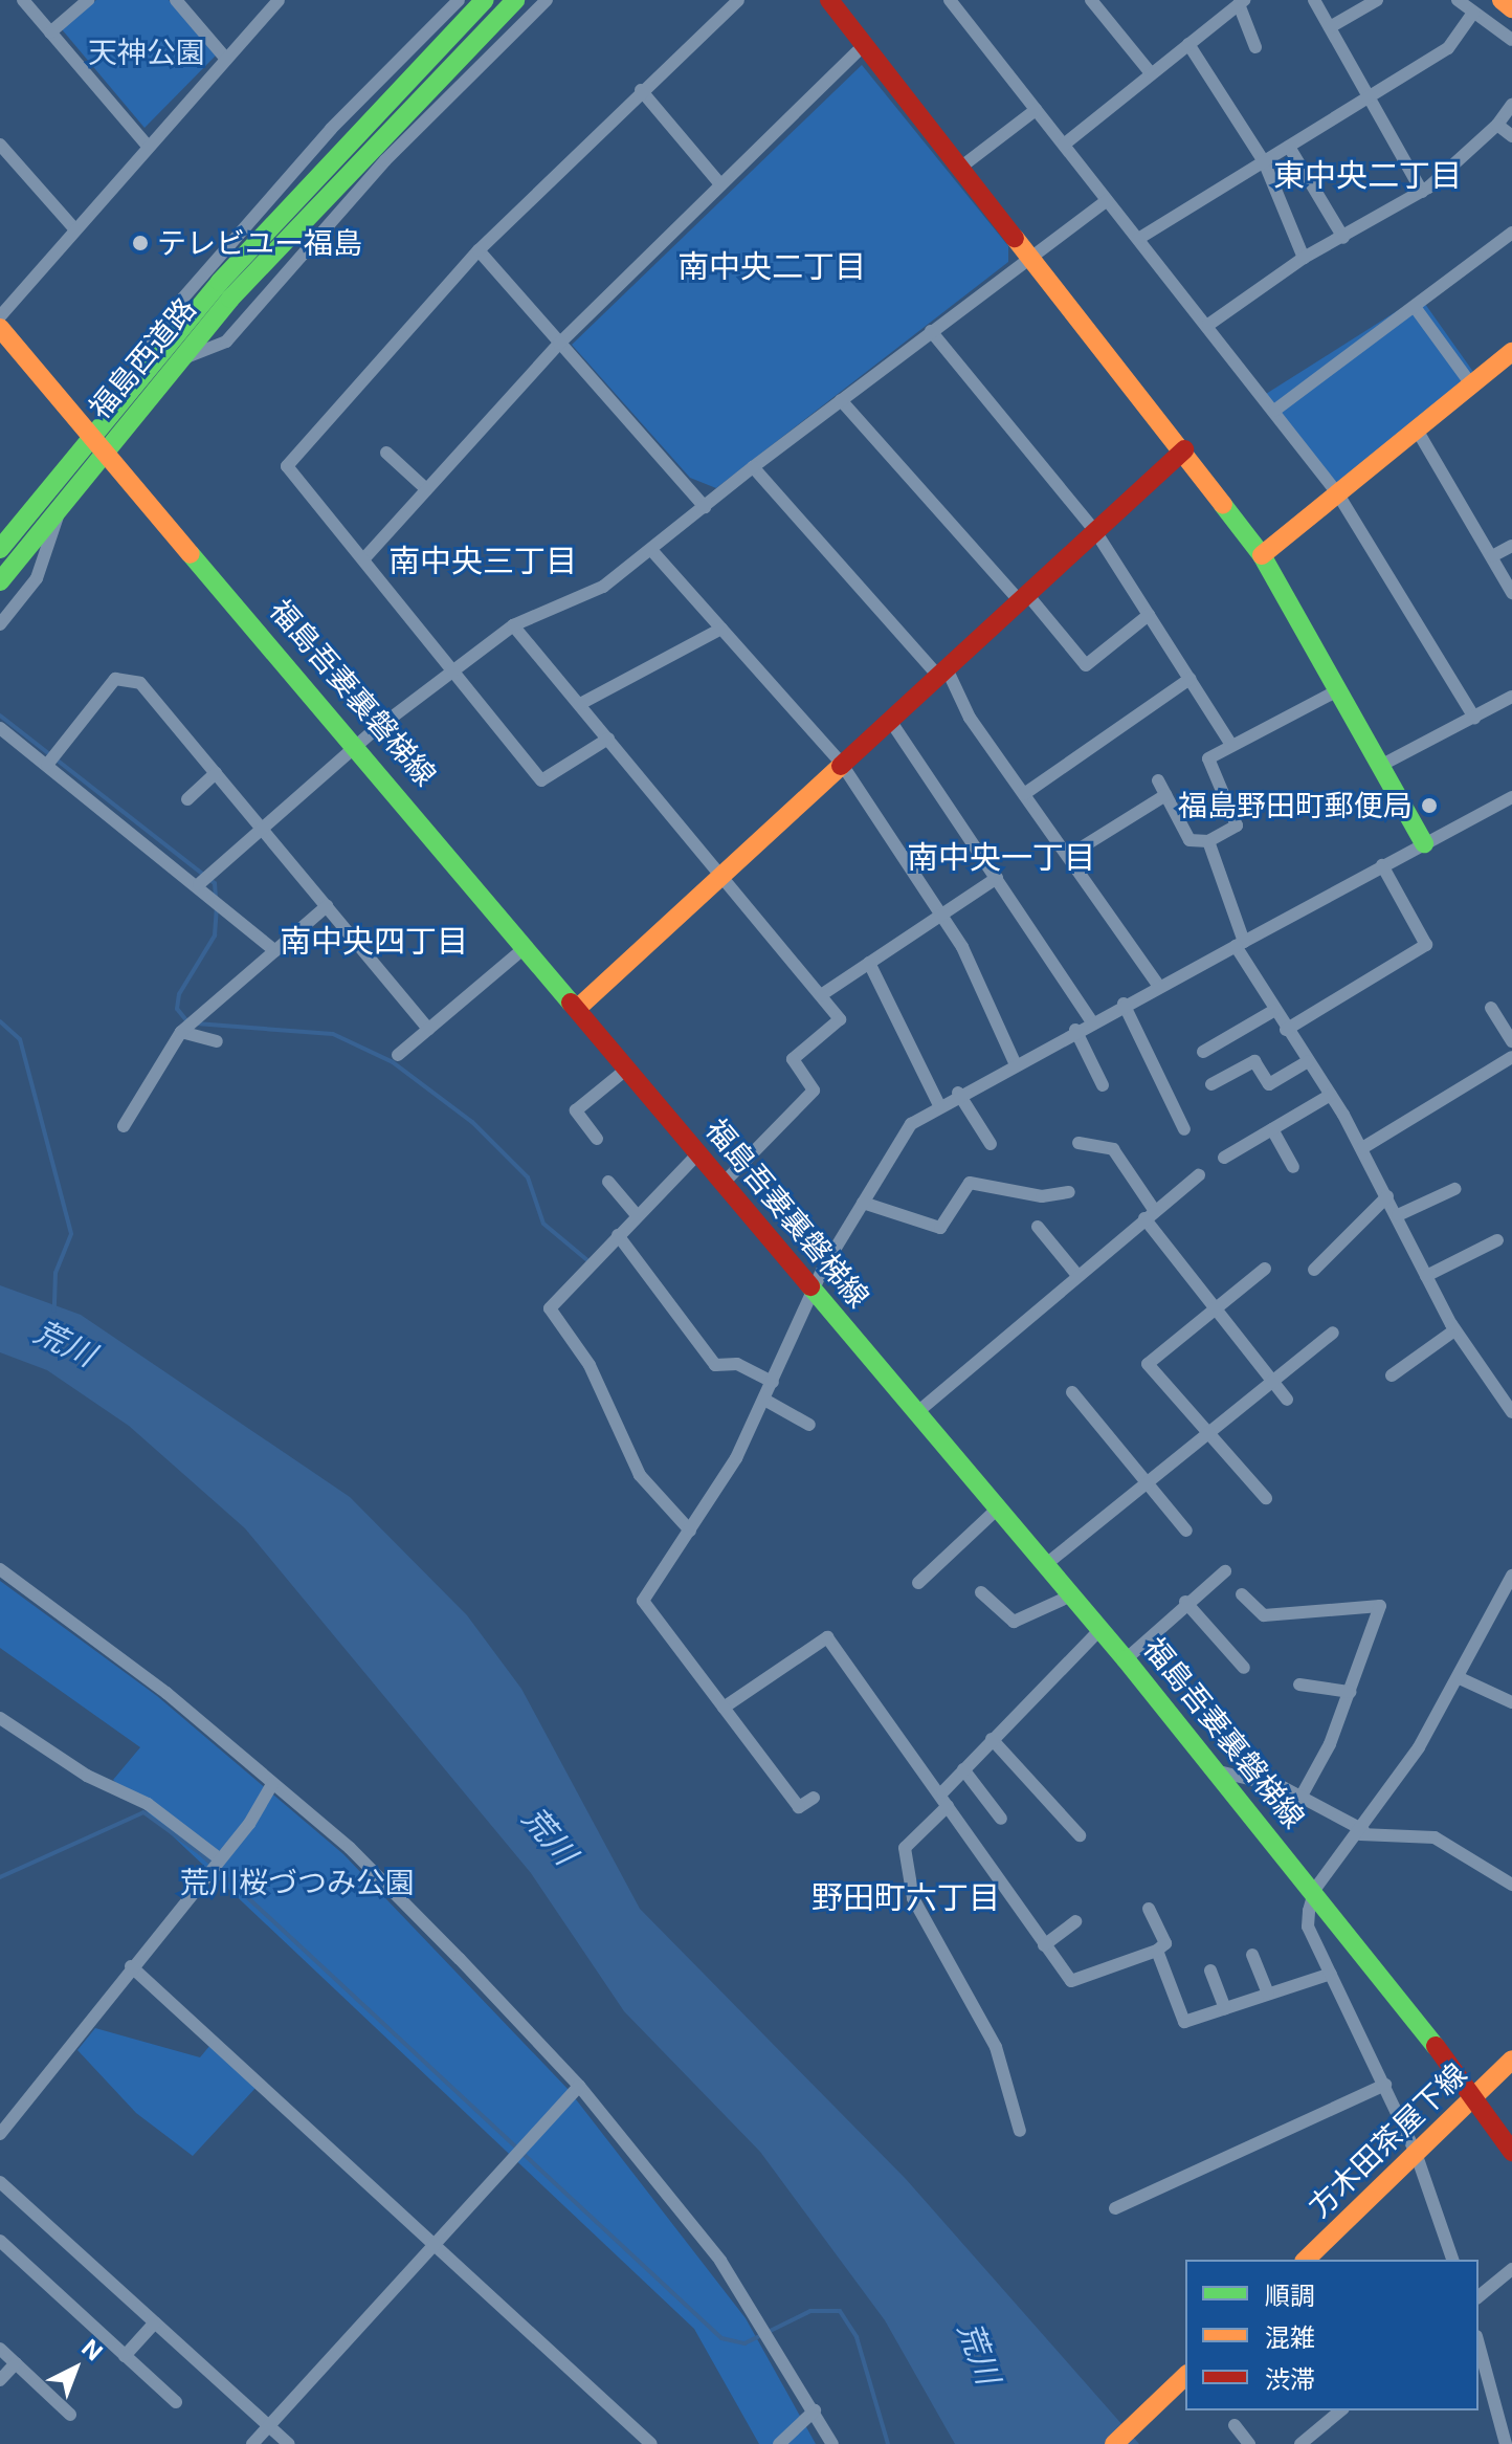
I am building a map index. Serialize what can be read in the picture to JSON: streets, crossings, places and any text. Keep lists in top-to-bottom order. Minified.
{"streets":{"main road":["福島西道路","福島吾妻裏磐梯線","方木田茶屋下線"]},"crossings":[["福島西道路","福島吾妻裏磐梯線"],["福島吾妻裏磐梯線","方木田茶屋下線"]],"districts":["東中央二丁目","南中央二丁目","南中央三丁目","南中央一丁目","南中央四丁目","野田町六丁目"],"water":["荒川"],"parks":["天神公園","荒川桜づつみ公園"],"places":["テレビユー福島","福島野田町郵便局"],"legend":["順調","混雑","渋滞"],"north":"top right"}
